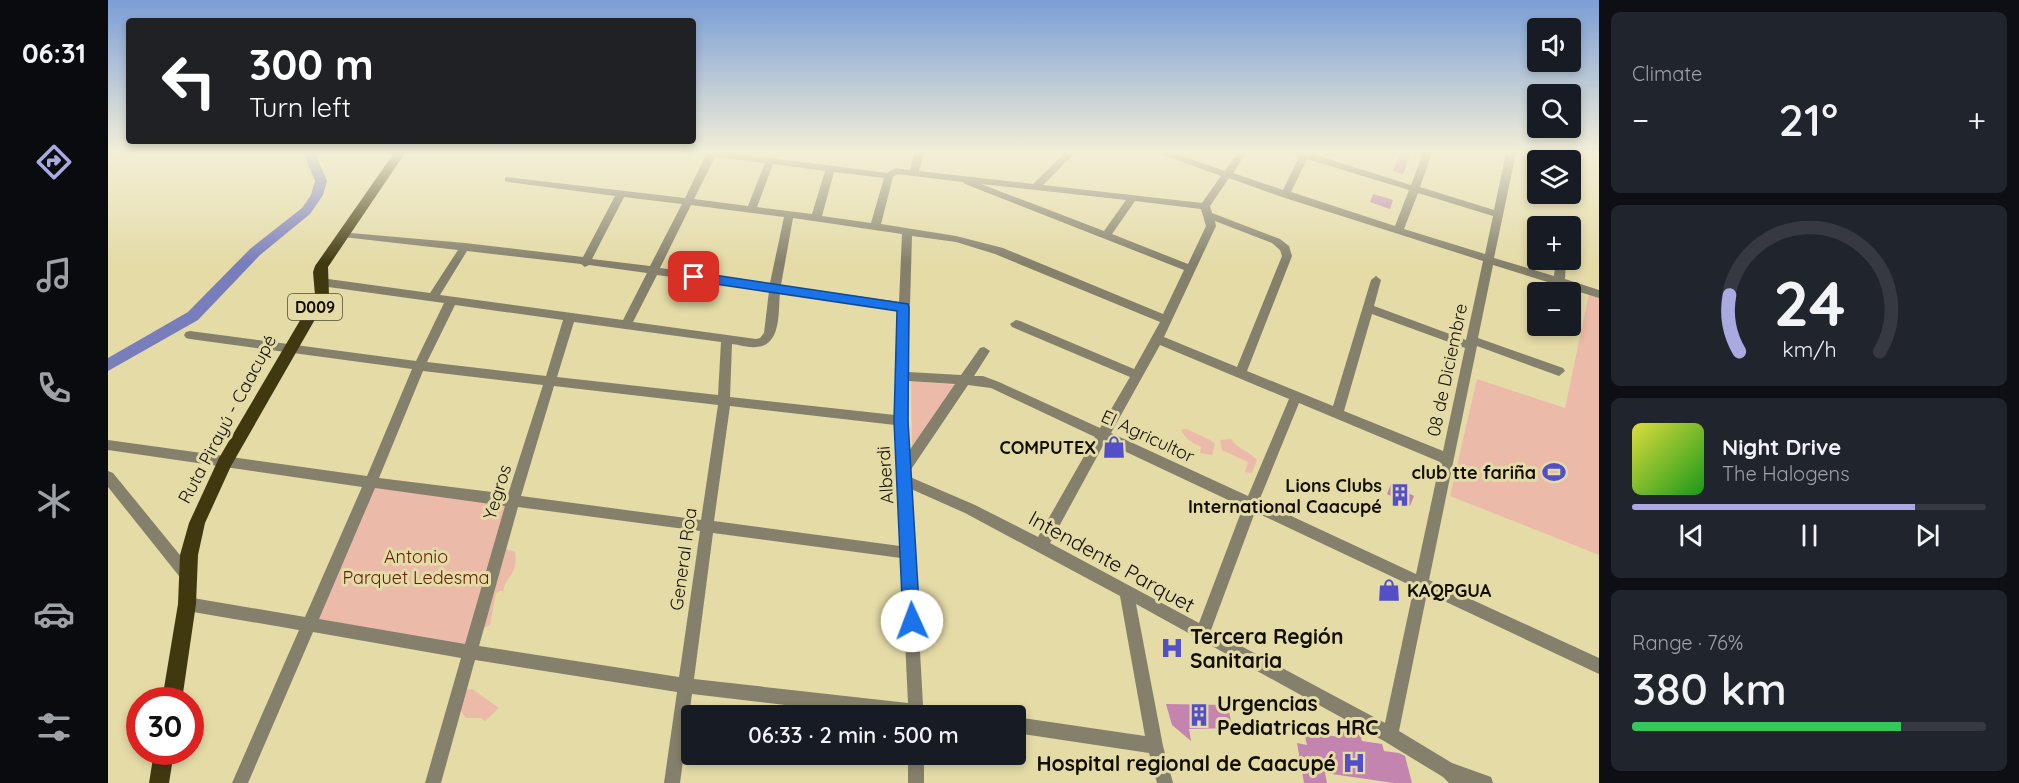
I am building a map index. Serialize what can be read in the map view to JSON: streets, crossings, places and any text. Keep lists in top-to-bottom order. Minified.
{"streets":{"main road":["D009","Ruta Pirayú - Caacupé"],"street":["08 de Diciembre","El Agricultor","Alberdi","Yegros","General Roa","Intendente Parquet"]},"crossings":[["08 de Diciembre","El Agricultor"],["08 de Diciembre","Intendente Parquet"],["El Agricultor","Alberdi"],["Alberdi","Intendente Parquet"]],"parks":["Antonio Parquet Ledesma"],"places":{"shop":["COMPUTEX","KAQPGUA"],"sports":["club tte fariña"],"building":["Lions Clubs International Caacupé","Urgencias Pediatricas HRC"],"hospital":["Tercera Región Sanitaria","Hospital regional de Caacupé"]},"page":{"tabs":"06:31","tile":["Climate",["Range · 76%","380 km"]],"map_buttons":["+","−"],"turn":["300 m","Turn left"],"heat":["−","21°","+"],"song":["Night Drive","The Halogens"],"limit":"30","trip":"06:33 · 2 min · 500 m","gauge":["24","km/h"]}}
